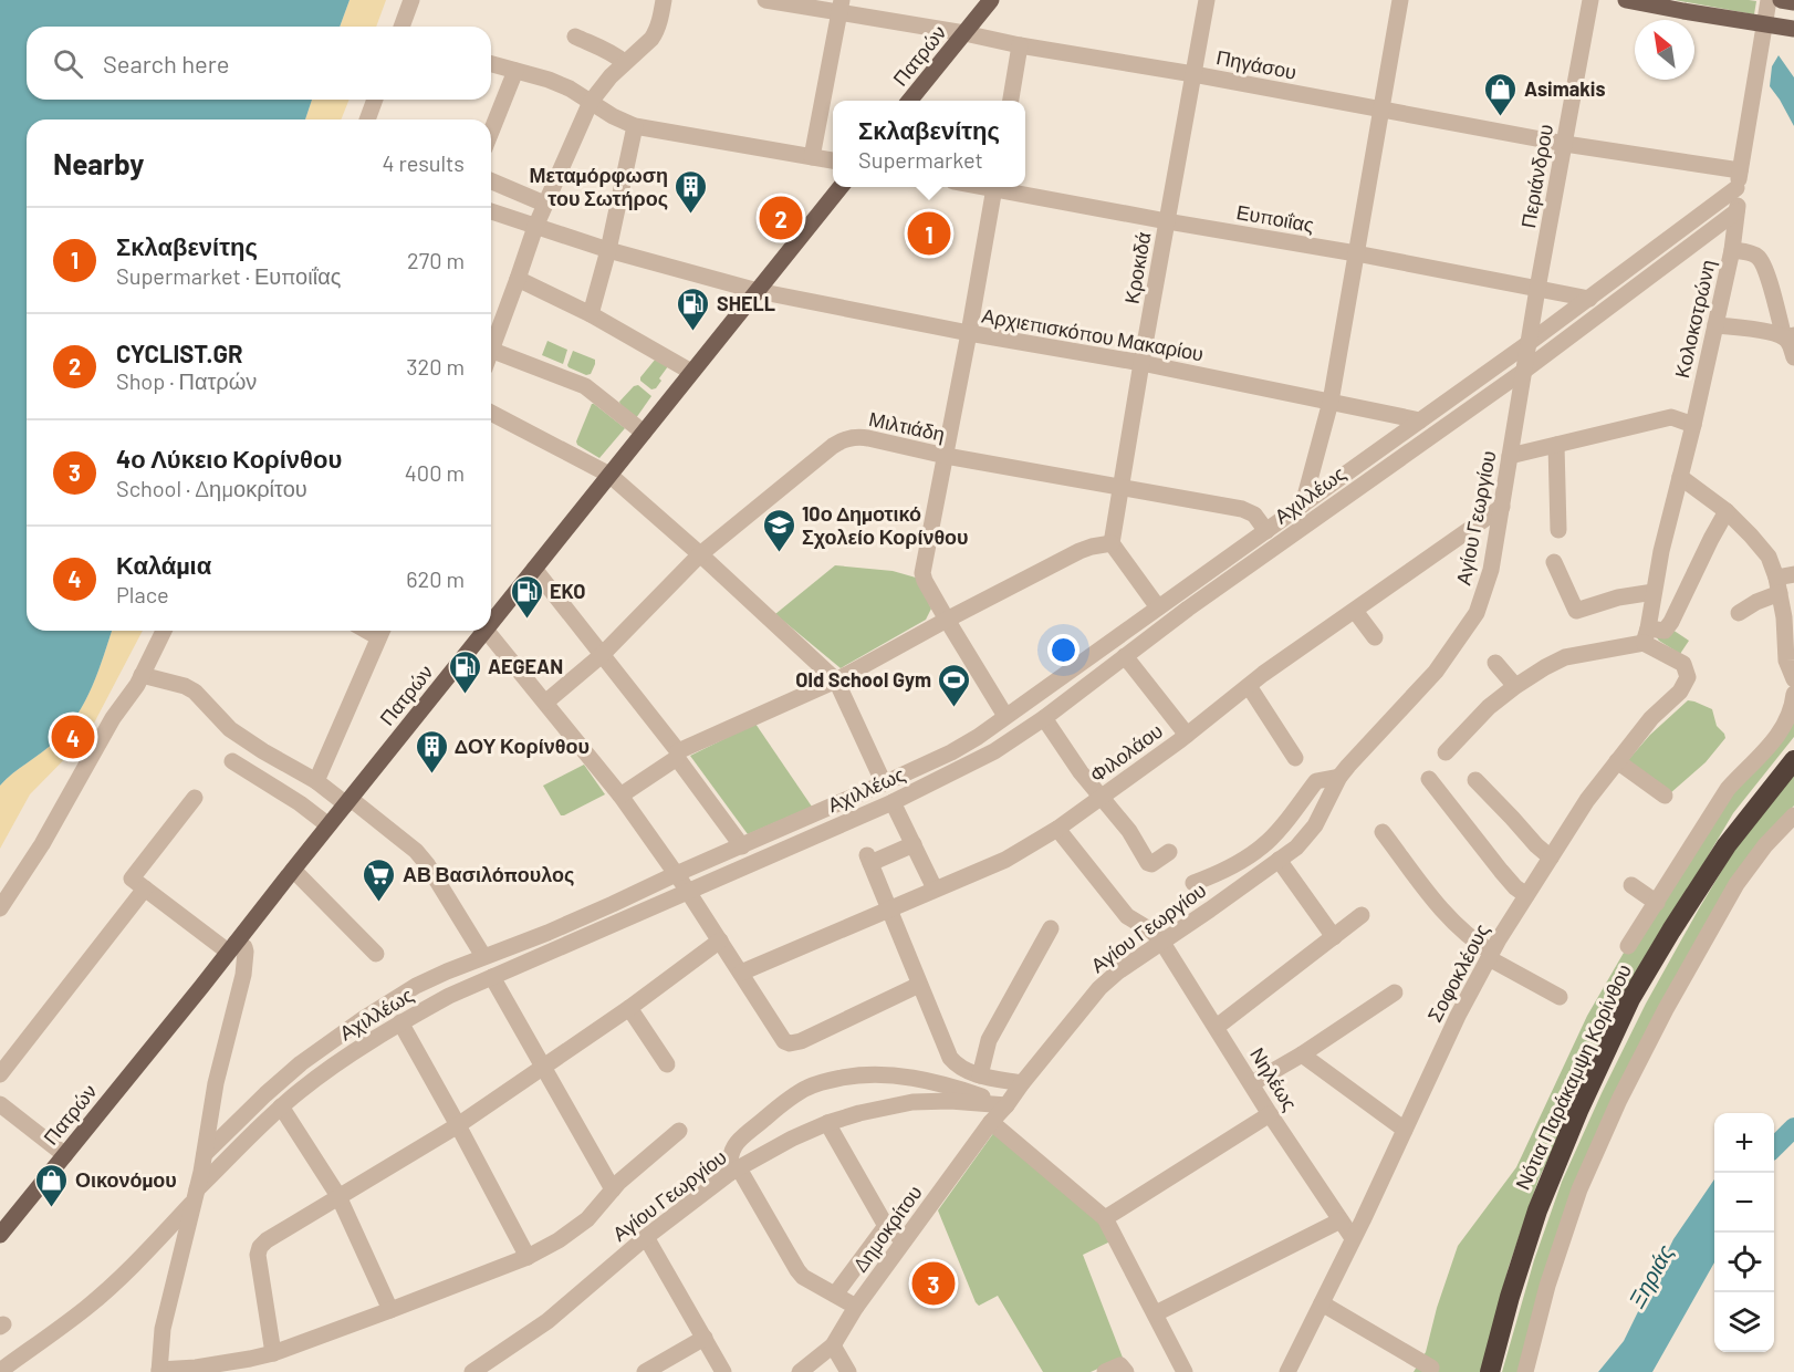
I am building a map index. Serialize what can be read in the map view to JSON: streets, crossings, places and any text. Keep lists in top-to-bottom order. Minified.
{"streets":{"highway":["Νότια Παράκαμψη Κορίνθου"],"main road":["Πατρών"],"street":["Πηγάσου","Περιάνδρου","Ευποιΐας","Κροκιδά","Κολοκοτρώνη","Αρχιεπισκόπου Μακαρίου","Μιλτιάδη","Αχιλλέως","Αγίου Γεωργίου","Φιλολάου","Σοφοκλέους","Νηλέως","Δημοκρίτου"]},"crossings":[["Πατρών","Πηγάσου"],["Πατρών","Αρχιεπισκόπου Μακαρίου"],["Πηγάσου","Περιάνδρου"],["Πηγάσου","Κροκιδά"],["Πηγάσου","Κολοκοτρώνη"],["Περιάνδρου","Ευποιΐας"],["Περιάνδρου","Αχιλλέως"],["Περιάνδρου","Αγίου Γεωργίου"],["Ευποιΐας","Κροκιδά"],["Ευποιΐας","Αχιλλέως"],["Κροκιδά","Αρχιεπισκόπου Μακαρίου"],["Κροκιδά","Μιλτιάδη"],["Κολοκοτρώνη","Αχιλλέως"],["Κολοκοτρώνη","Σοφοκλέους"],["Αρχιεπισκόπου Μακαρίου","Αχιλλέως"],["Μιλτιάδη","Αχιλλέως"],["Αχιλλέως","Αγίου Γεωργίου"],["Αγίου Γεωργίου","Φιλολάου"],["Αγίου Γεωργίου","Νηλέως"],["Αγίου Γεωργίου","Δημοκρίτου"],["Φιλολάου","Νηλέως"],["Σοφοκλέους","Νηλέως"]],"water":["Ξηριάς"],"places":{"shop":["Asimakis","Οικονόμου"],"building":["Μεταμόρφωση του Σωτήρος","ΔΟΥ Κορίνθου"],"fuel station":["SHELL","EKO","AEGEAN"],"school or university":["10ο Δημοτικό Σχολείο Κορίνθου"],"sports":["Old School Gym"],"supermarket":["ΑΒ Βασιλόπουλος"]},"north":"top left","page":{"search":"Search here","popup":["Σκλαβενίτης","Supermarket"],"heading":["Nearby","4 results"],"pins":["2","1","4","3"],"list":[{"mark":"1","name":"Σκλαβενίτης","note":"Supermarket · Ευποιΐας","value":"270 m"},{"mark":"2","name":"CYCLIST.GR","note":"Shop · Πατρών","value":"320 m"},{"mark":"3","name":"4ο Λύκειο Κορίνθου","note":"School · Δημοκρίτου","value":"400 m"},{"mark":"4","name":"Καλάμια","note":"Place","value":"620 m"}],"map_buttons":["+","−"]}}
